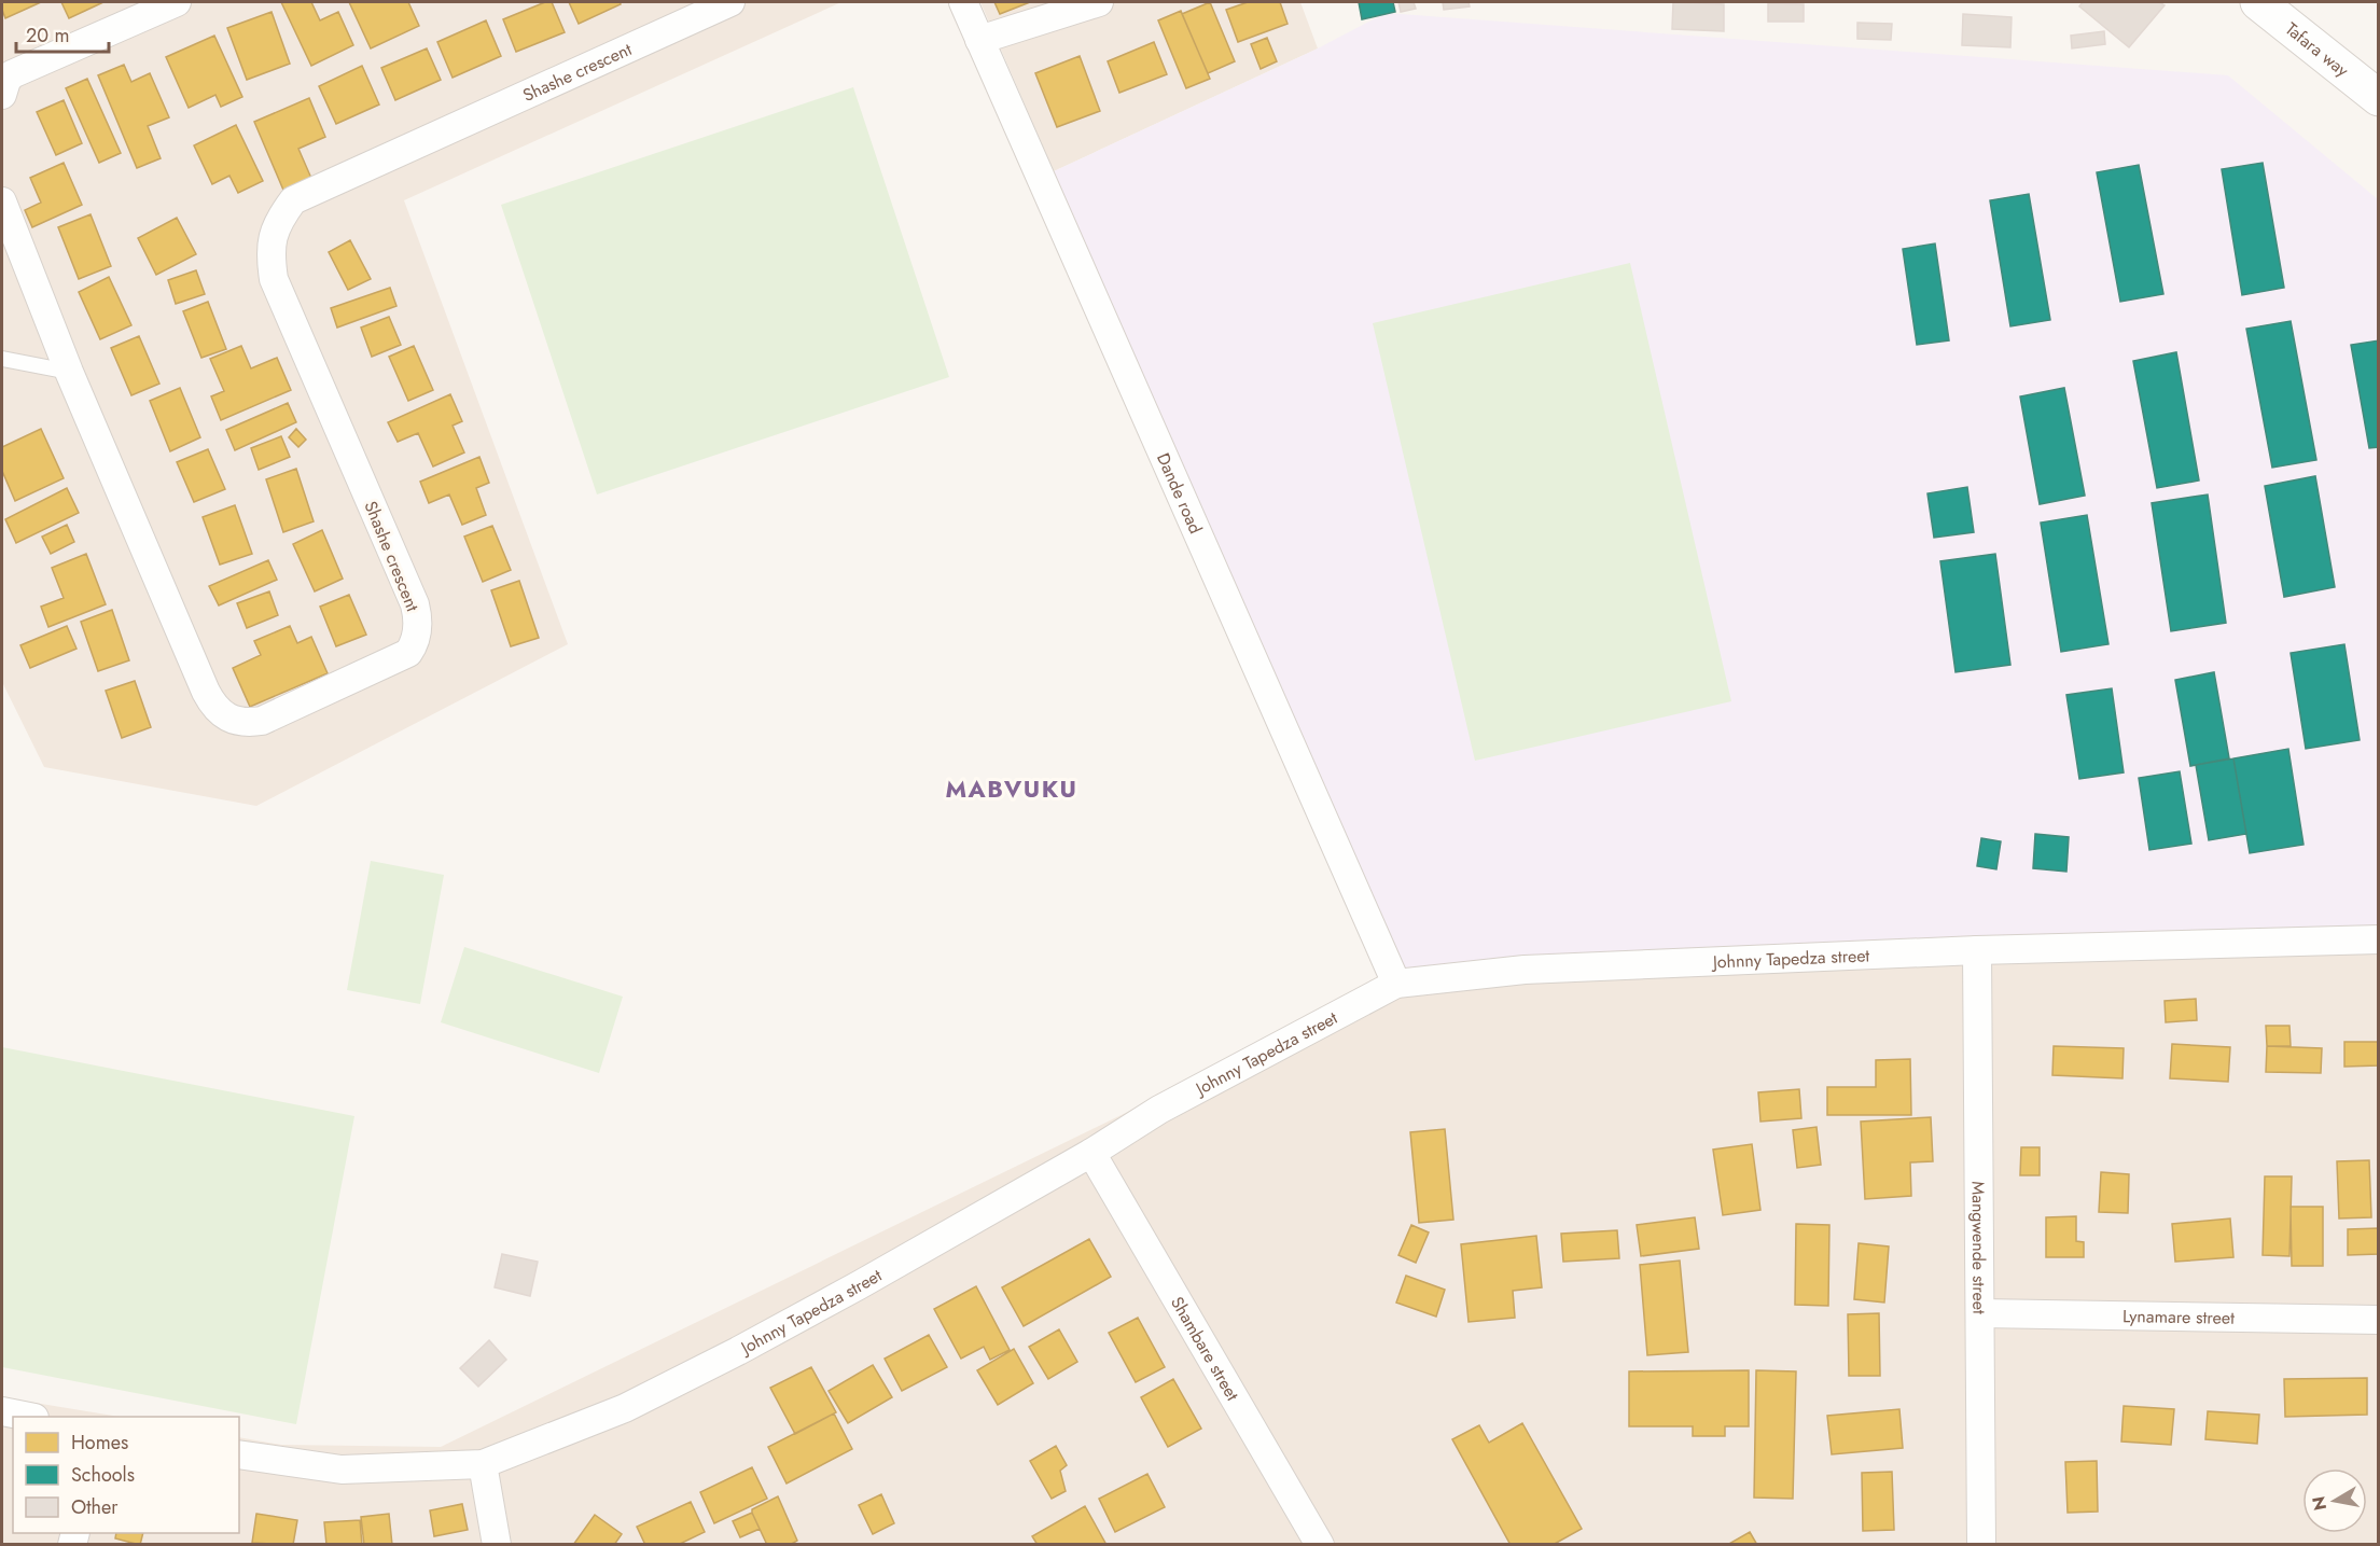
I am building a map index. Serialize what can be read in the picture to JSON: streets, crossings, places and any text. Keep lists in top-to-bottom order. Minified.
{"streets":{"street":["Tafara way","Shashe crescent","Dande road","Johnny Tapedza street","Mangwende street","Lynamare street","Shambare street"]},"crossings":[["Dande road","Johnny Tapedza street"],["Johnny Tapedza street","Mangwende street"],["Johnny Tapedza street","Shambare street"],["Mangwende street","Lynamare street"]],"districts":["MABVUKU"],"legend":["Homes","Schools","Other"],"scale_bar":"20 m","north":"left"}
